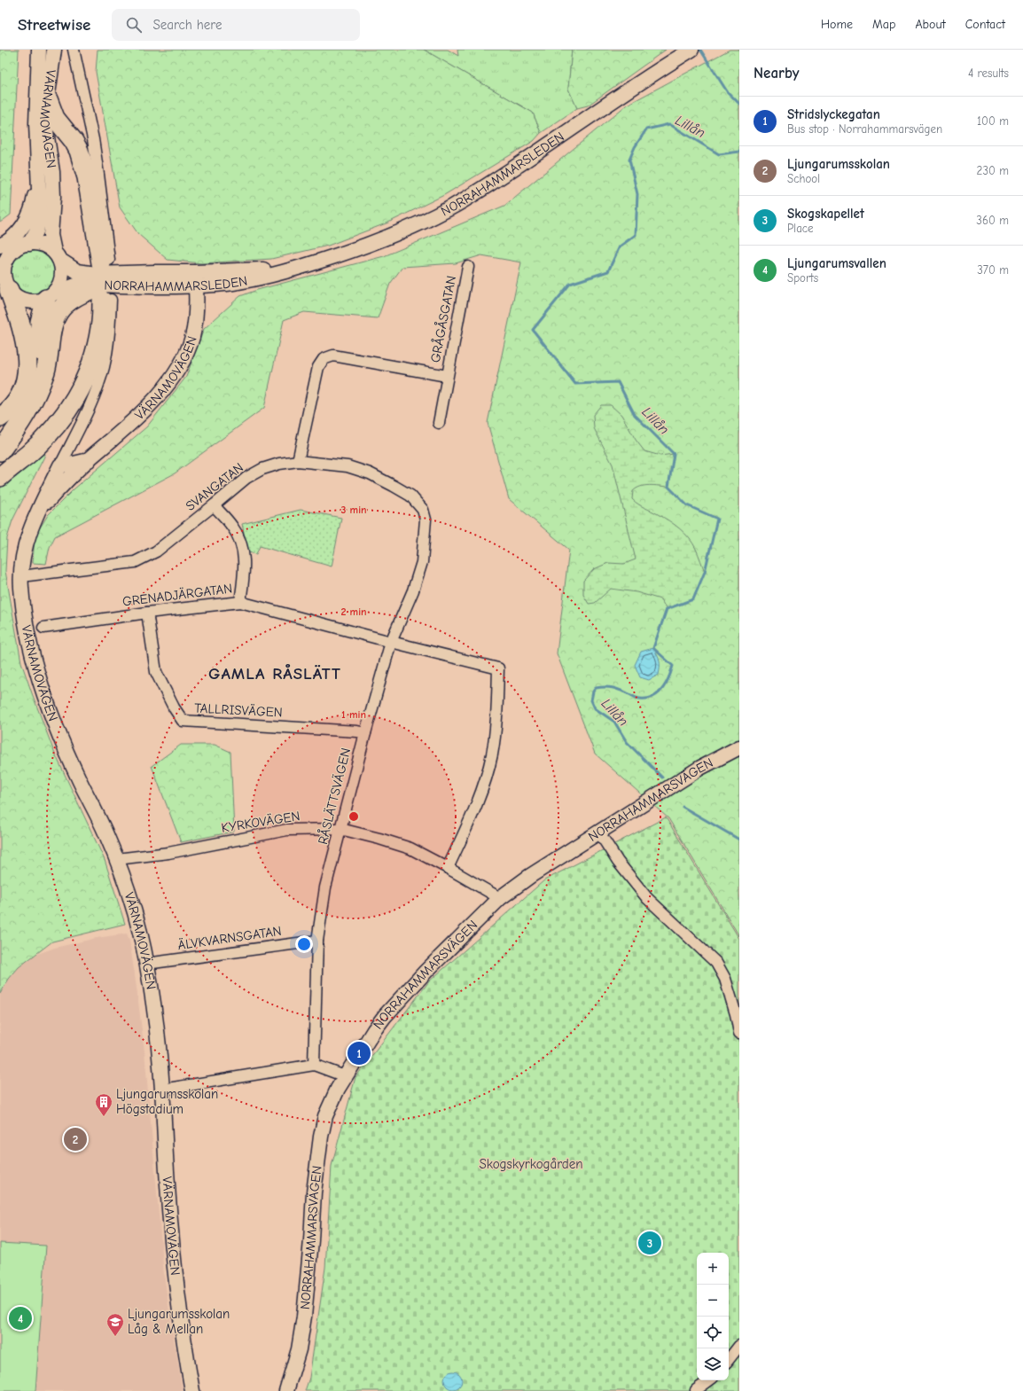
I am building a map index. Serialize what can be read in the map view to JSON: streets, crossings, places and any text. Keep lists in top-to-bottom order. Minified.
{"streets":{"street":["VÄRNAMOVÄGEN","NORRAHAMMARSLEDEN","GRÅGÅSGATAN","SVANGATAN","GRENADJÄRGATAN","TALLRISVÄGEN","RÅSLÄTTSVÄGEN","NORRAHAMMARSVÄGEN","KYRKOVÄGEN","ÄLVKVARNSGATAN"]},"crossings":[["VÄRNAMOVÄGEN","NORRAHAMMARSLEDEN"],["VÄRNAMOVÄGEN","SVANGATAN"],["VÄRNAMOVÄGEN","KYRKOVÄGEN"],["VÄRNAMOVÄGEN","ÄLVKVARNSGATAN"],["SVANGATAN","RÅSLÄTTSVÄGEN"],["GRENADJÄRGATAN","TALLRISVÄGEN"],["GRENADJÄRGATAN","RÅSLÄTTSVÄGEN"],["GRENADJÄRGATAN","KYRKOVÄGEN"],["TALLRISVÄGEN","RÅSLÄTTSVÄGEN"],["RÅSLÄTTSVÄGEN","KYRKOVÄGEN"],["RÅSLÄTTSVÄGEN","ÄLVKVARNSGATAN"],["NORRAHAMMARSVÄGEN","KYRKOVÄGEN"]],"districts":["GAMLA RÅSLÄTT"],"water":["Lillån"],"parks":["Skogskyrkogården"],"places":{"building":["Ljungarumsskolan Högstadium"],"school or university":["Ljungarumsskolan Låg & Mellan"]},"page":{"header":"Streetwise","search":"Search here","nav":["Home","Map","About","Contact"],"heading":["Nearby","4 results"],"list":[{"mark":"1","name":"Stridslyckegatan","note":"Bus stop · Norrahammarsvägen","value":"100 m"},{"mark":"2","name":"Ljungarumsskolan","note":"School","value":"230 m"},{"mark":"3","name":"Skogskapellet","note":"Place","value":"360 m"},{"mark":"4","name":"Ljungarumsvallen","note":"Sports","value":"370 m"}],"pins":["1","2","3","4"],"map_buttons":["+","−"]},"rings":["3 min","2 min","1 min"]}
